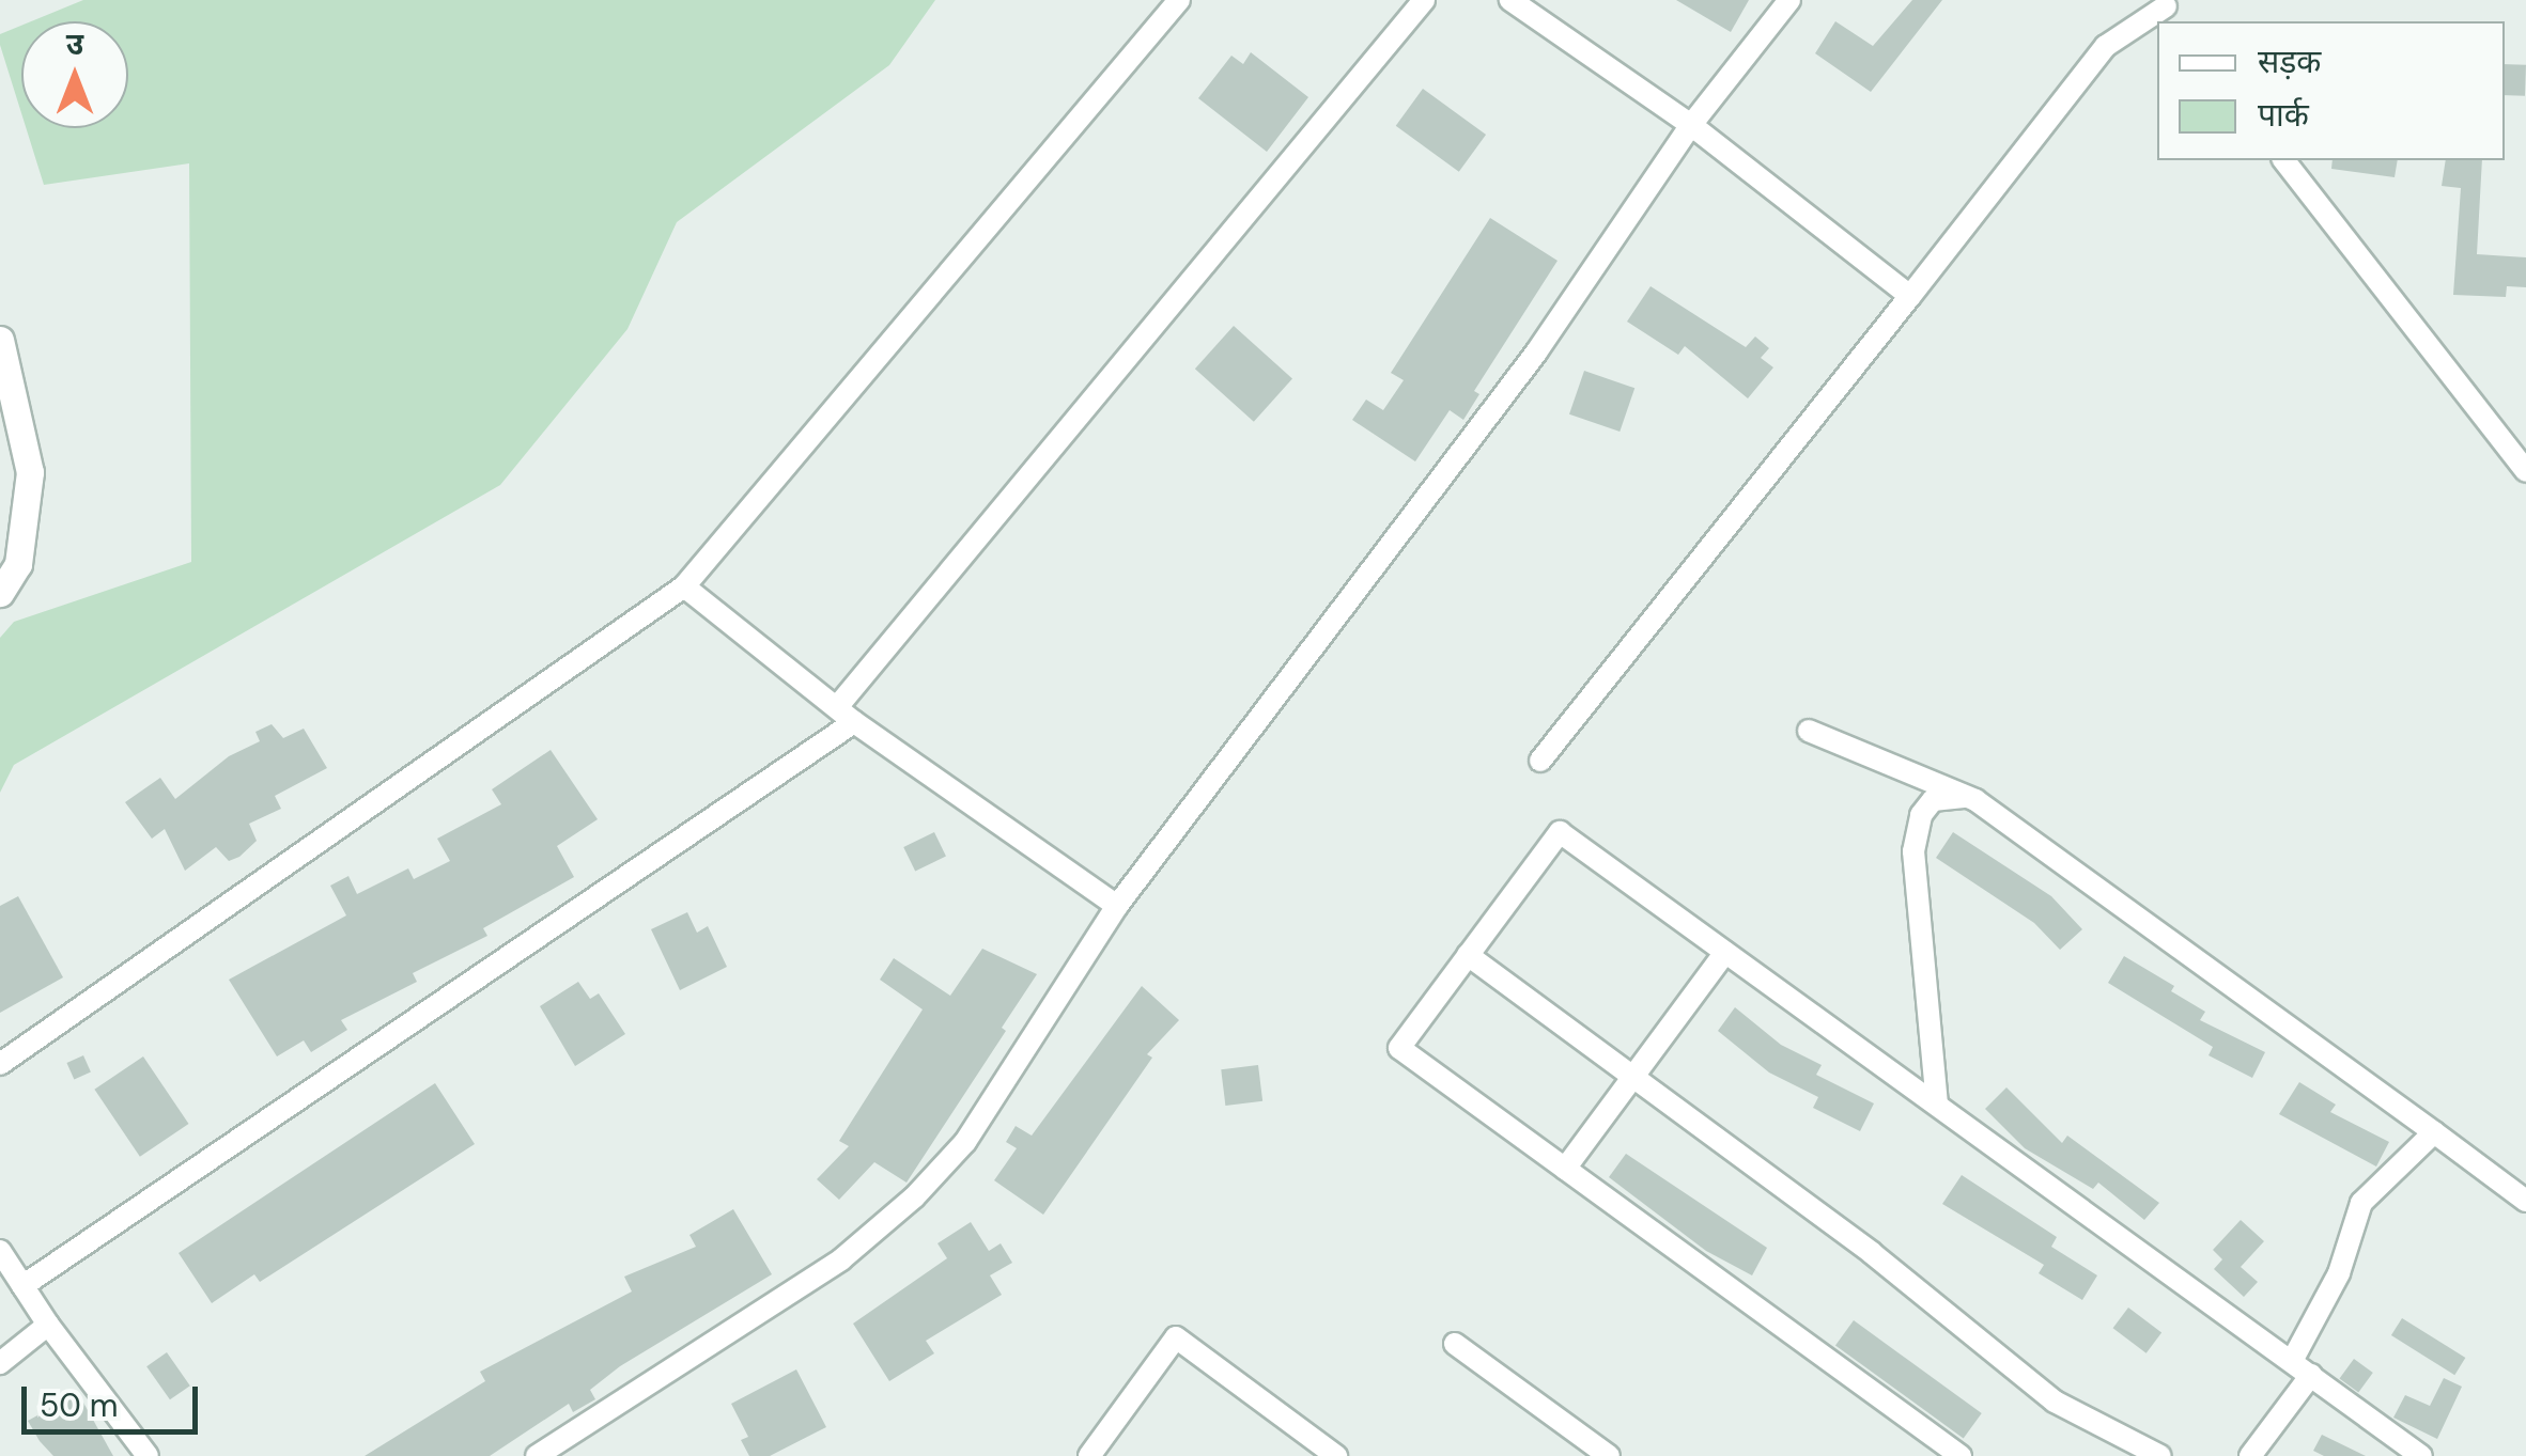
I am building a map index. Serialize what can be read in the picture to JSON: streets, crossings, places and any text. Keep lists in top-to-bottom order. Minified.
{"legend":["सड़क","पार्क"],"scale_bar":"50 m","north":"top"}
